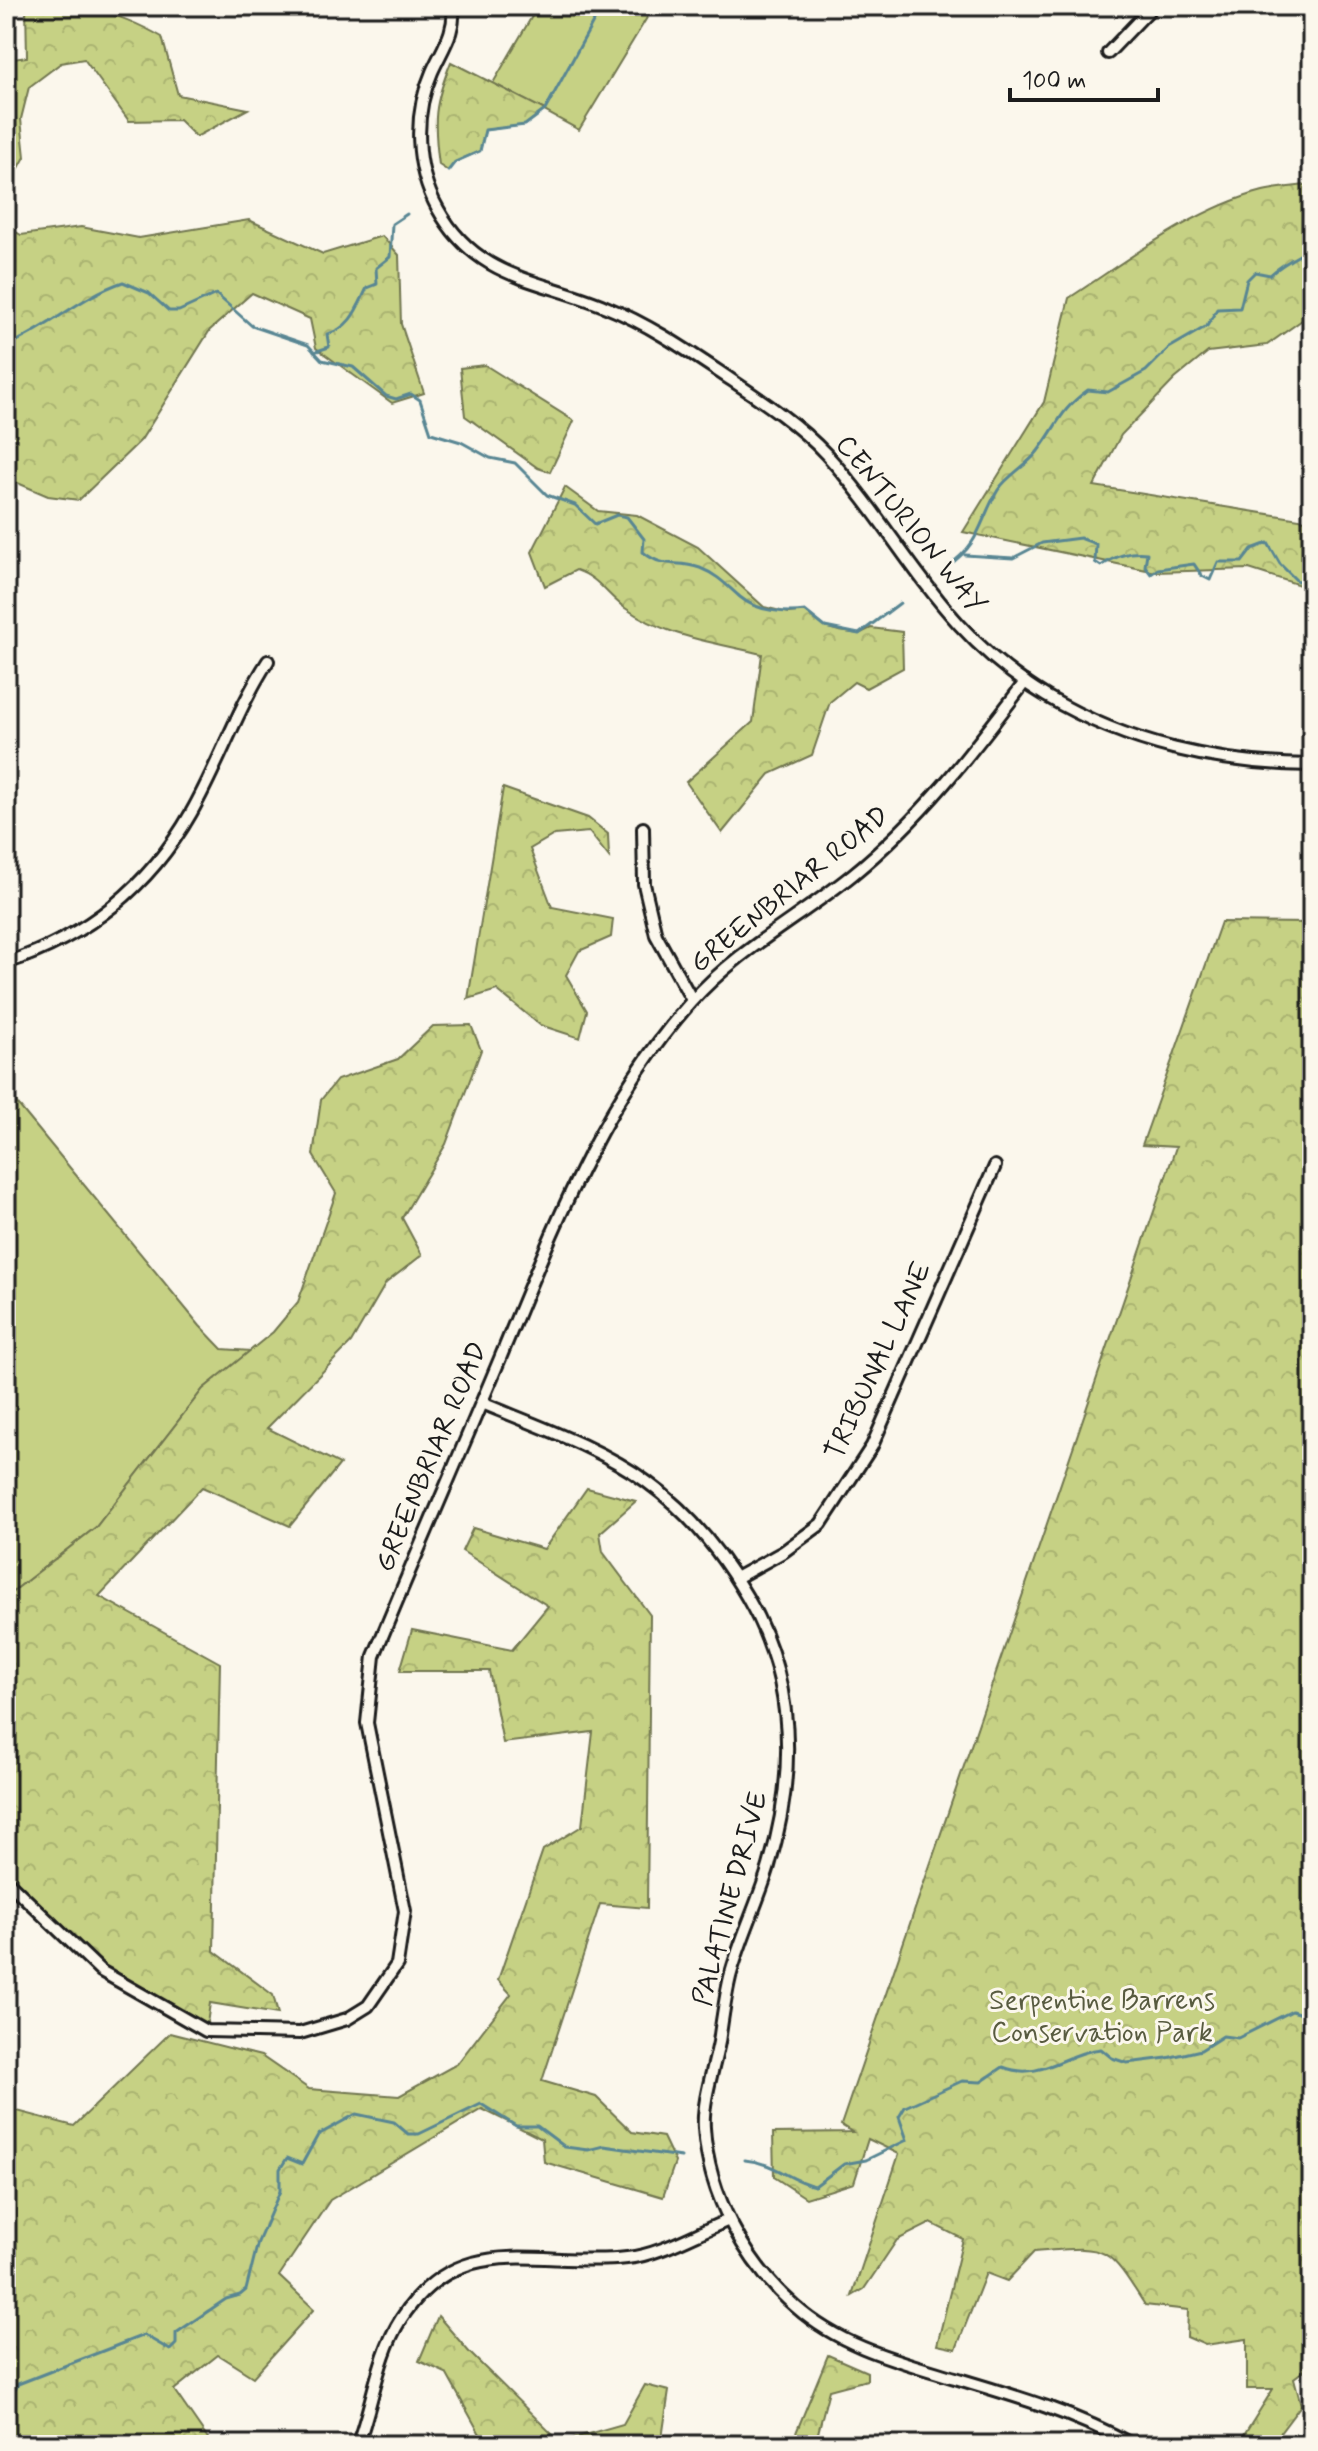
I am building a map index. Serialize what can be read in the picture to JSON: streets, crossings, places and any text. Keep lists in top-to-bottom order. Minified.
{"streets":{"street":["CENTURION WAY","GREENBRIAR ROAD","TRIBUNAL LANE","PALATINE DRIVE"]},"crossings":[["CENTURION WAY","GREENBRIAR ROAD"],["GREENBRIAR ROAD","PALATINE DRIVE"],["TRIBUNAL LANE","PALATINE DRIVE"]],"parks":["Serpentine Barrens Conservation Park"],"scale_bar":"100 m"}
